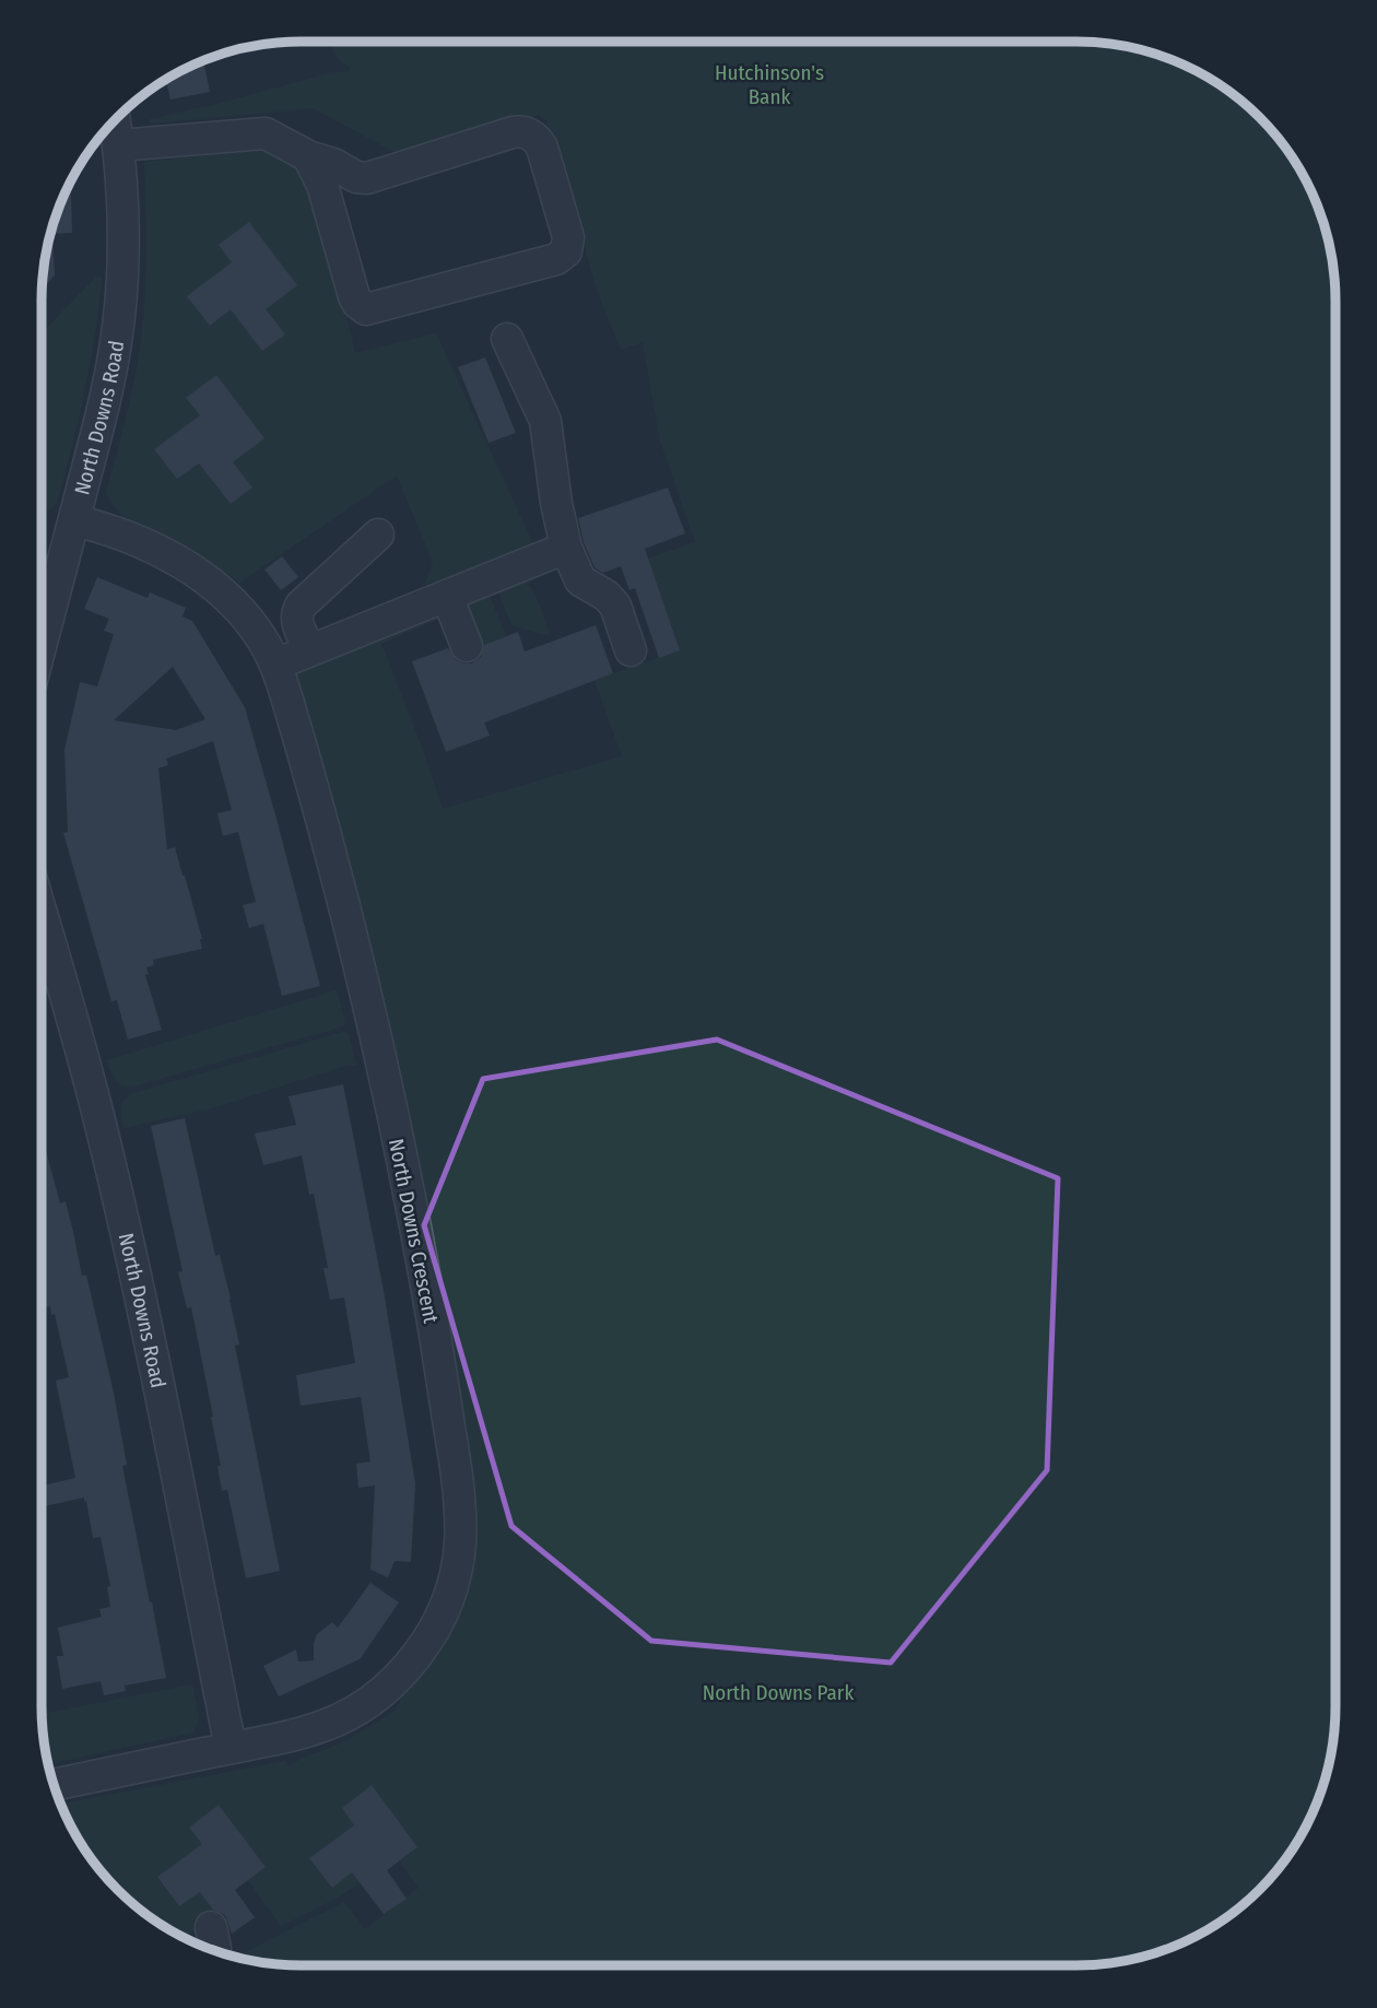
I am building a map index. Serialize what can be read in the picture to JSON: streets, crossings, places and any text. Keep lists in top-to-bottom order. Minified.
{"streets":{"street":["North Downs Road","North Downs Crescent"]},"crossings":[["North Downs Road","North Downs Crescent"]],"parks":["Hutchinson's Bank","North Downs Park"]}
